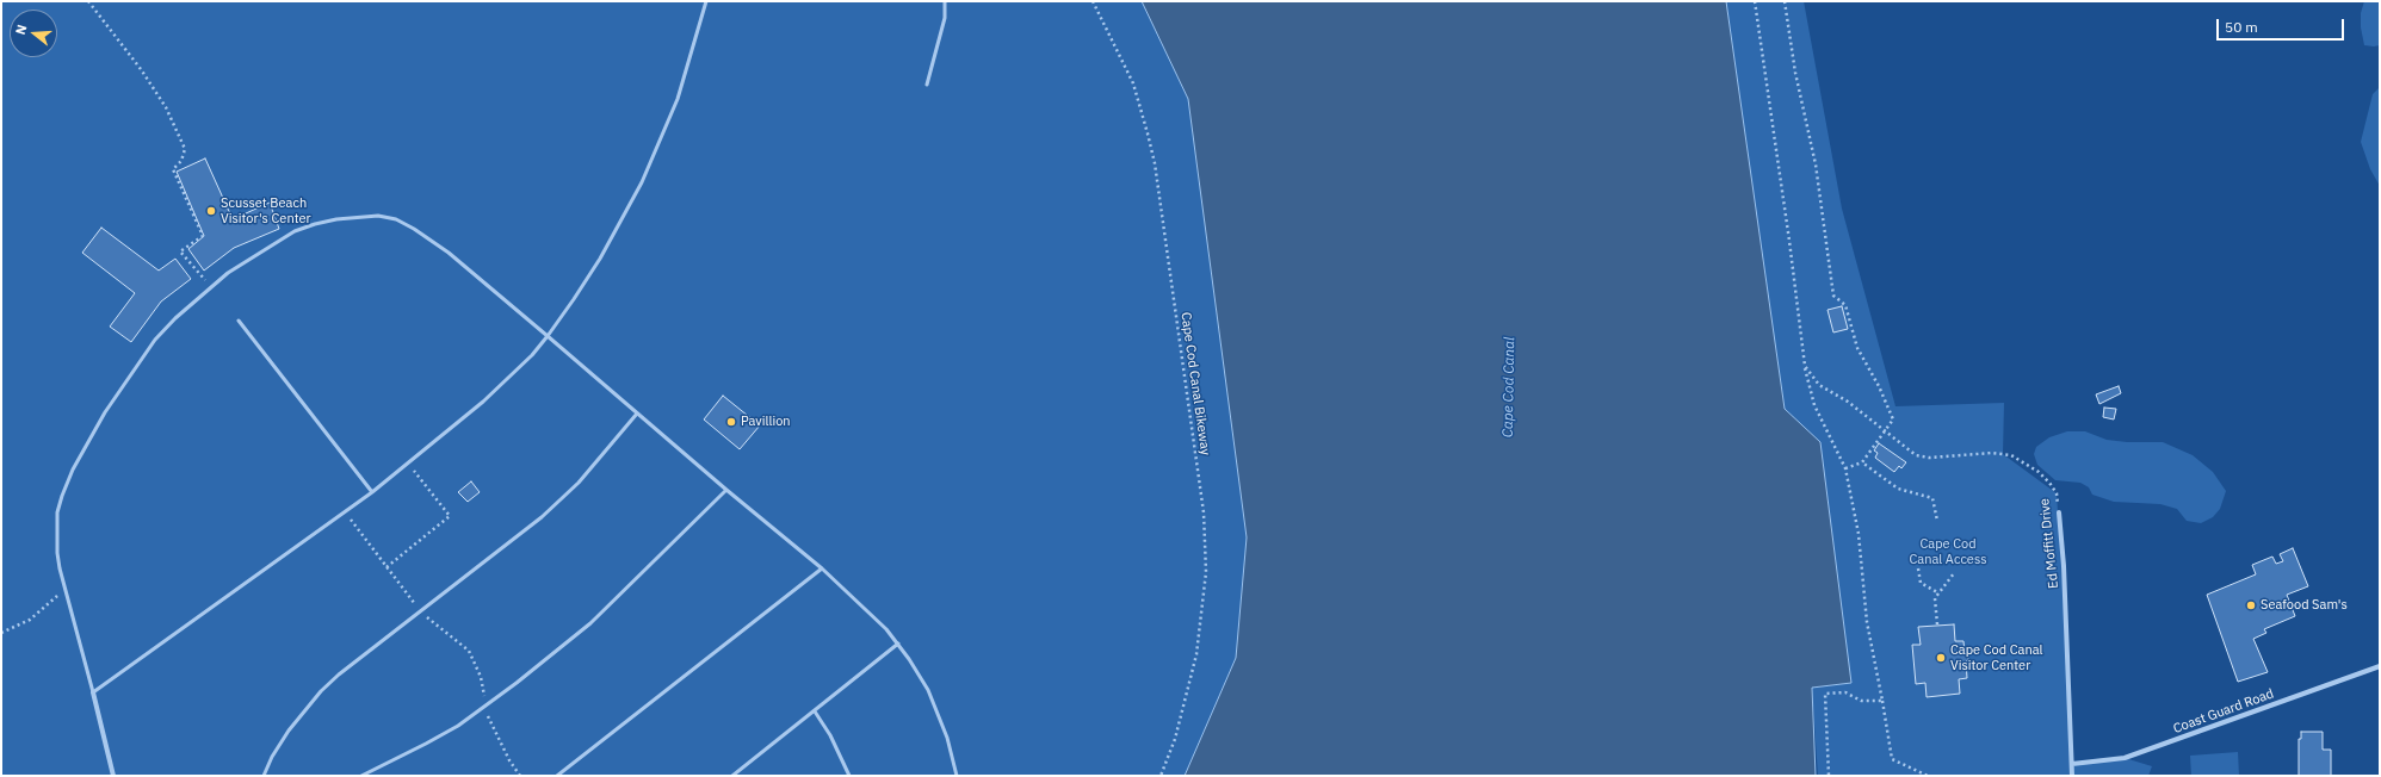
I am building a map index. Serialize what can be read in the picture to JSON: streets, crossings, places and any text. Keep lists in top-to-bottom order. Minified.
{"streets":{"street":["Ed Moffitt Drive","Coast Guard Road"],"path":["Cape Cod Canal Bikeway"]},"crossings":[["Ed Moffitt Drive","Coast Guard Road"]],"water":["Cape Cod Canal"],"parks":["Cape Cod Canal Access"],"places":["Scusset Beach Visitor's Center","Pavillion","Seafood Sam's","Cape Cod Canal Visitor Center"],"scale_bar":"50 m","north":"left"}
